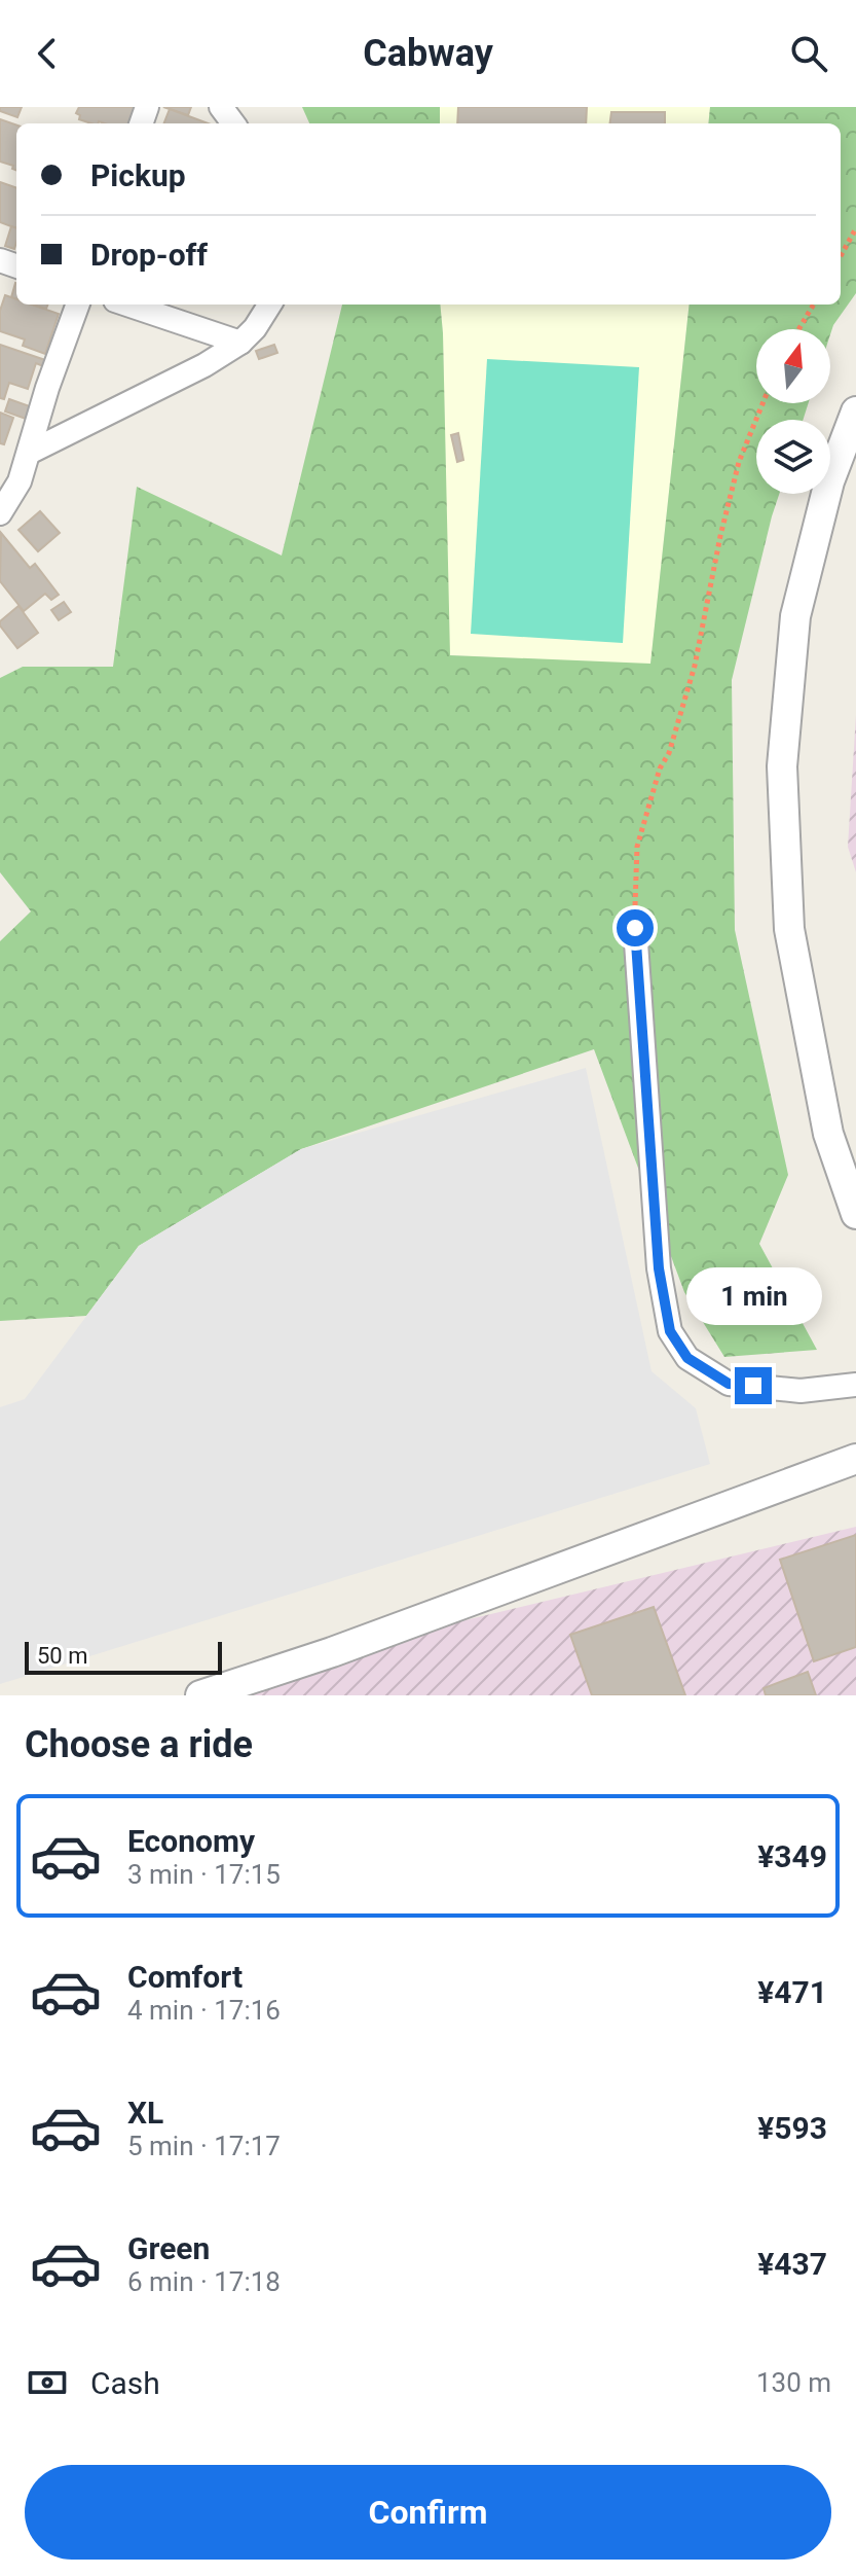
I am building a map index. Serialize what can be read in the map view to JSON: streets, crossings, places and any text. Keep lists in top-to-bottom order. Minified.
{"scale_bar":"50 m","north":"top","page":{"header":"Cabway","banner":["Pickup","Drop-off"],"bubble":"1 min","scale":"50 m","heading":"Choose a ride","list":[{"name":"Economy","note":"3 min · 17:15","value":"¥349"},{"name":"Comfort","note":"4 min · 17:16","value":"¥471"},{"name":"XL","note":"5 min · 17:17","value":"¥593"},{"name":"Green","note":"6 min · 17:18","value":"¥437"}],"pay":["Cash","130 m"],"buttons":"Confirm"}}
